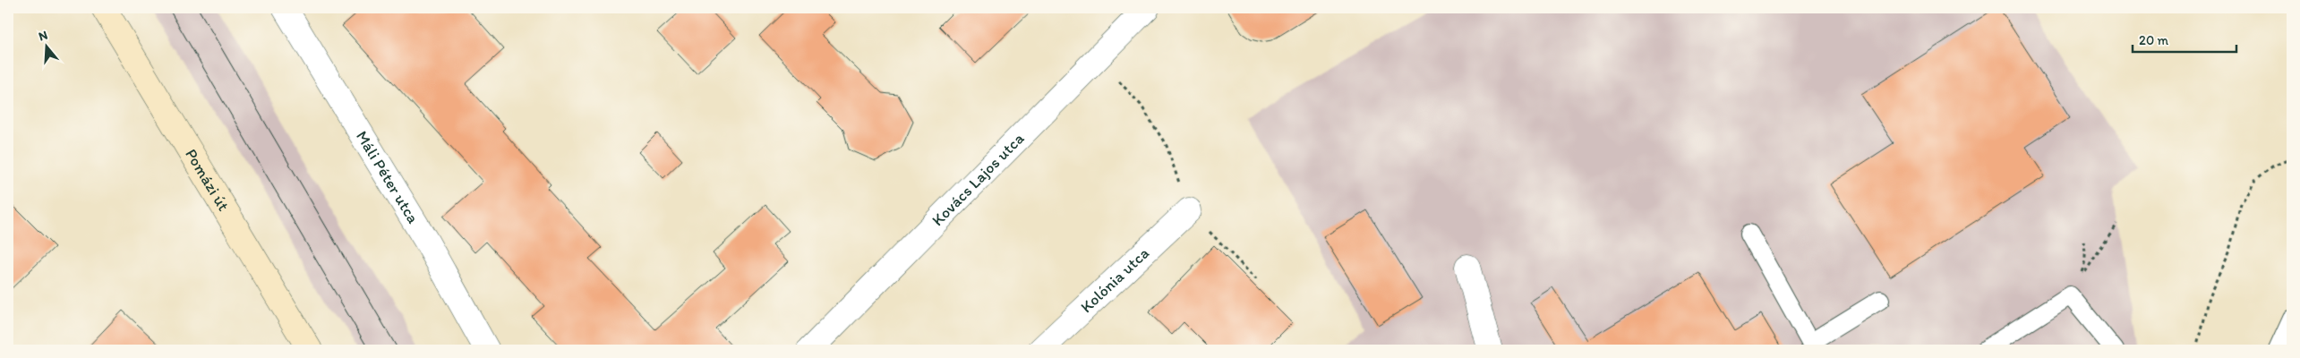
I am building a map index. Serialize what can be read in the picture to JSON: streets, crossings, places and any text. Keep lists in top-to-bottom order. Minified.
{"streets":{"main road":["Pomázi út"],"street":["Máli Péter utca","Kovács Lajos utca","Kolónia utca"]},"scale_bar":"20 m","north":"top"}
